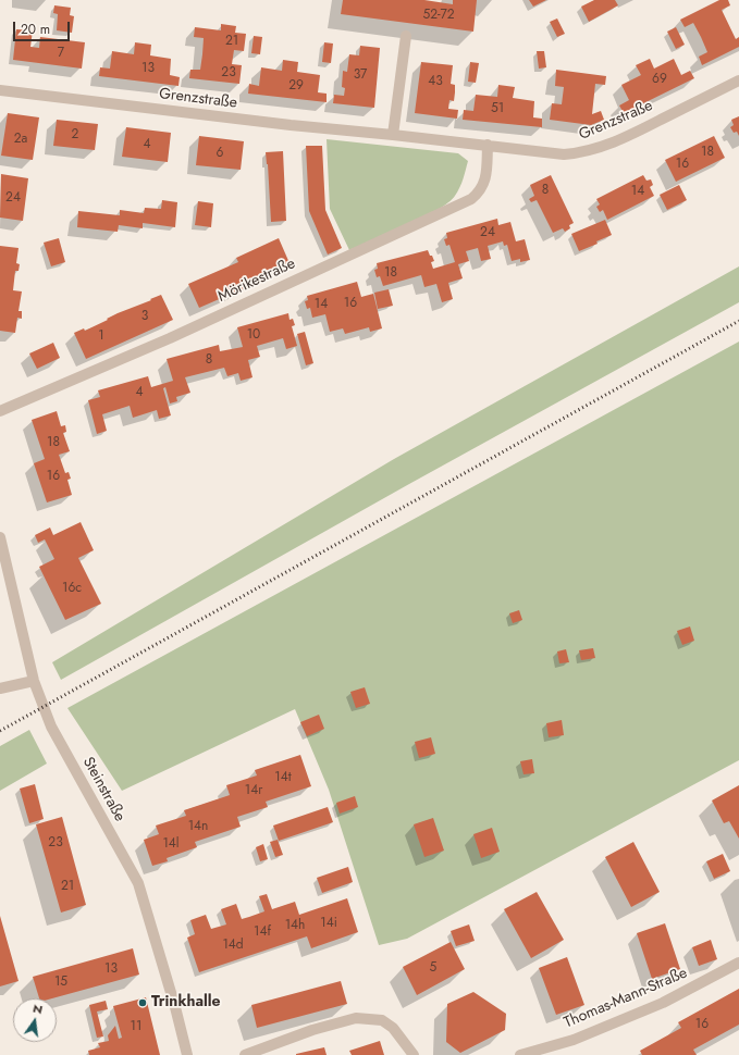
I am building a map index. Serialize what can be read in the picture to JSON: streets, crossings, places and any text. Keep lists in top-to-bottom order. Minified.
{"streets":{"street":["Grenzstraße","Mörikestraße","Steinstraße","Thomas-Mann-Straße"]},"crossings":[["Grenzstraße","Mörikestraße"]],"places":["Trinkhalle"],"house_numbers":["52-72","21","7","13","23","37","69","43","29","51","2","2a","4","18","6","16","8","14","24","24","18","16","14","3","10","1","8","4","18","16","16c","14t","14r","14n","23","14l","21","14i","14h","14f","14d","5","13","15","16","11"],"scale_bar":"20 m","north":"top"}
